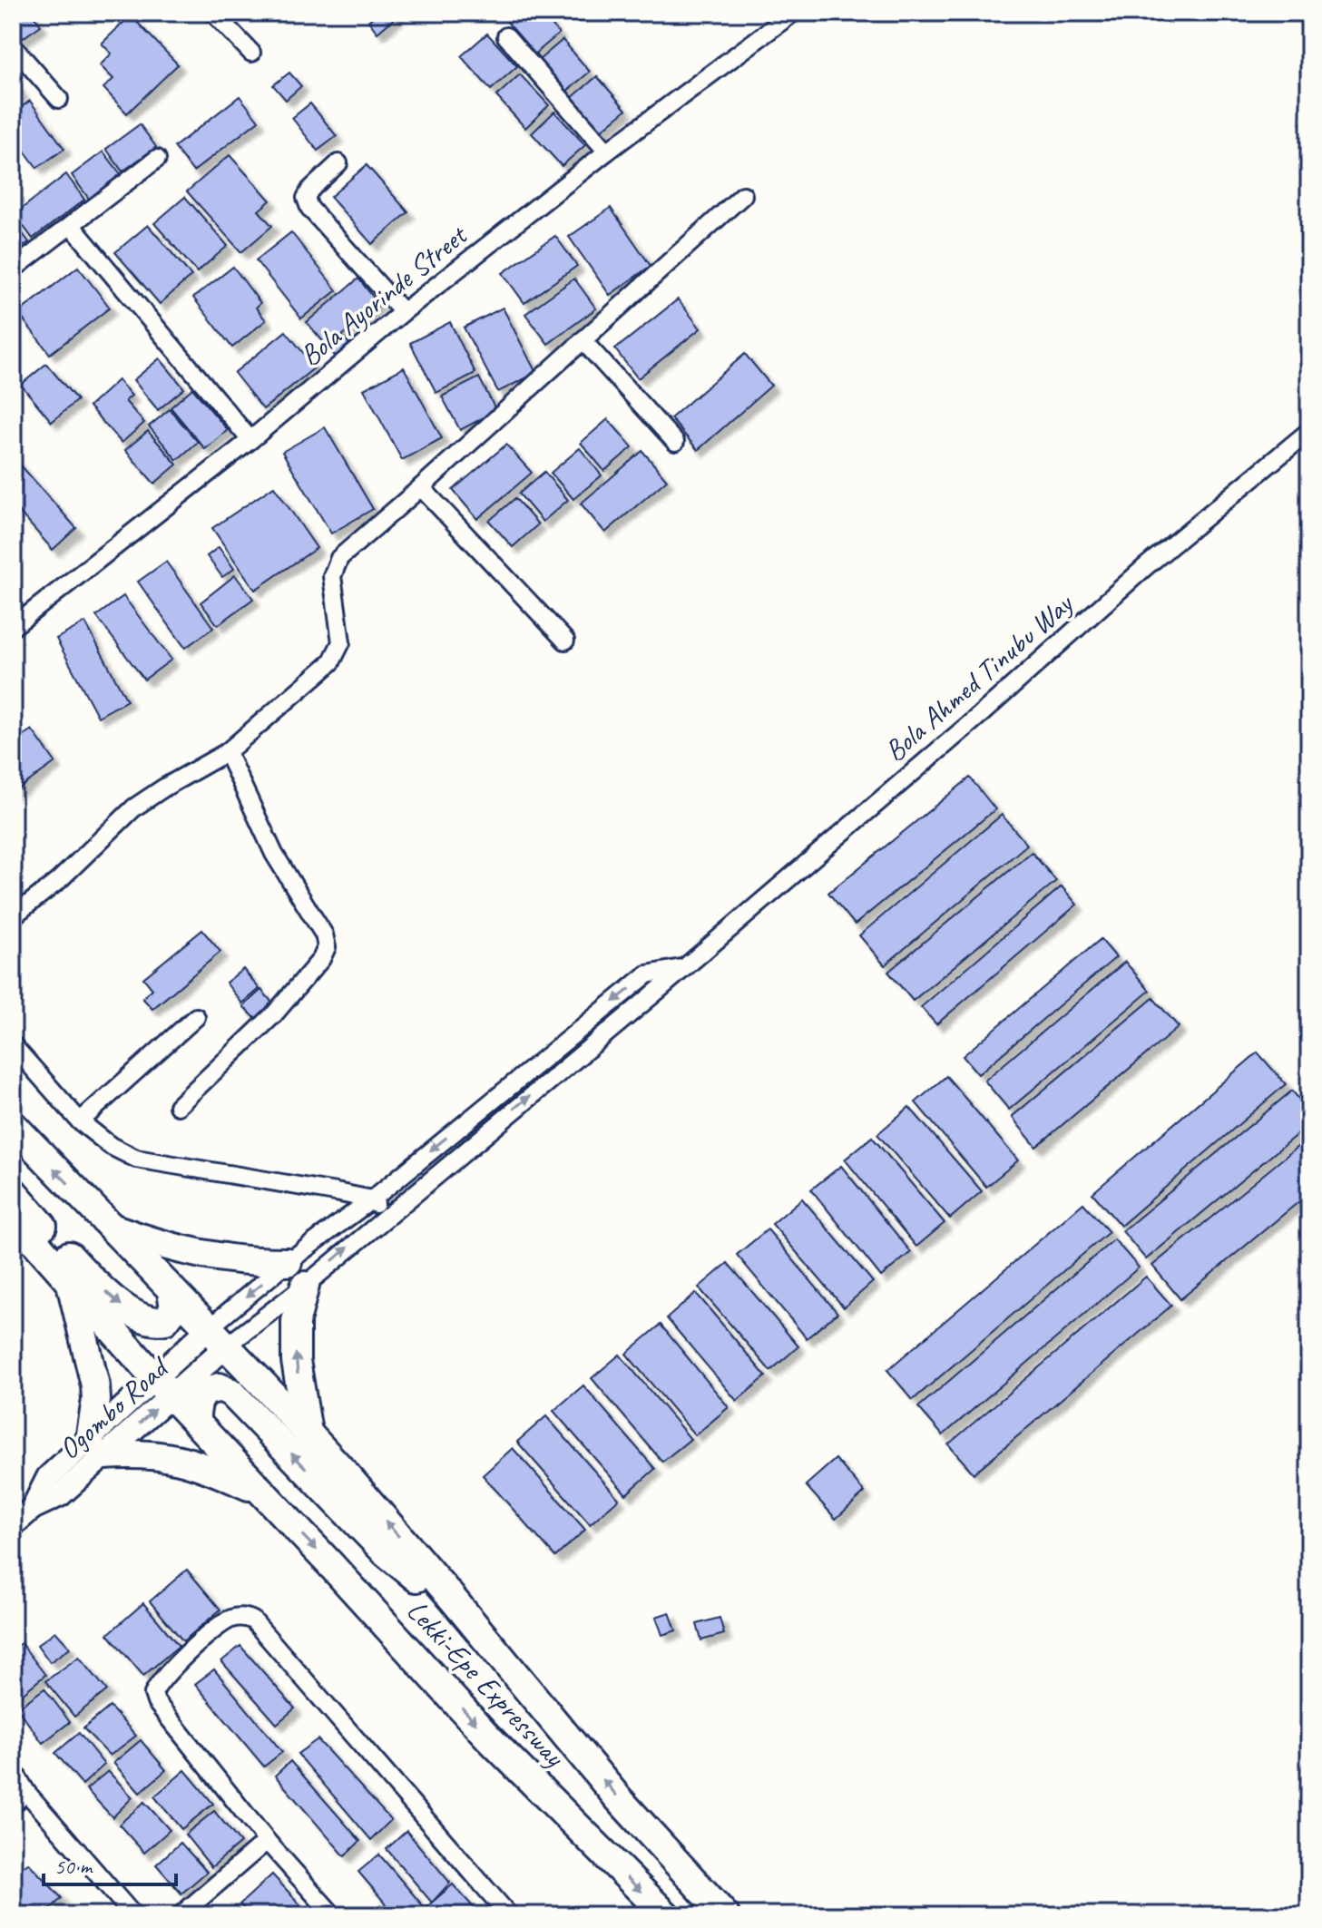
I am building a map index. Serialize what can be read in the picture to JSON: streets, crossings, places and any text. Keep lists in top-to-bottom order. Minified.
{"streets":{"highway":["Lekki-Epe Expressway"],"main road":["Ogombo Road"],"street":["Bola Ayorinde Street","Bola Ahmed Tinubu Way"]},"crossings":[["Bola Ahmed Tinubu Way","Ogombo Road"],["Bola Ahmed Tinubu Way","Lekki-Epe Expressway"],["Ogombo Road","Lekki-Epe Expressway"]],"scale_bar":"50 m"}
